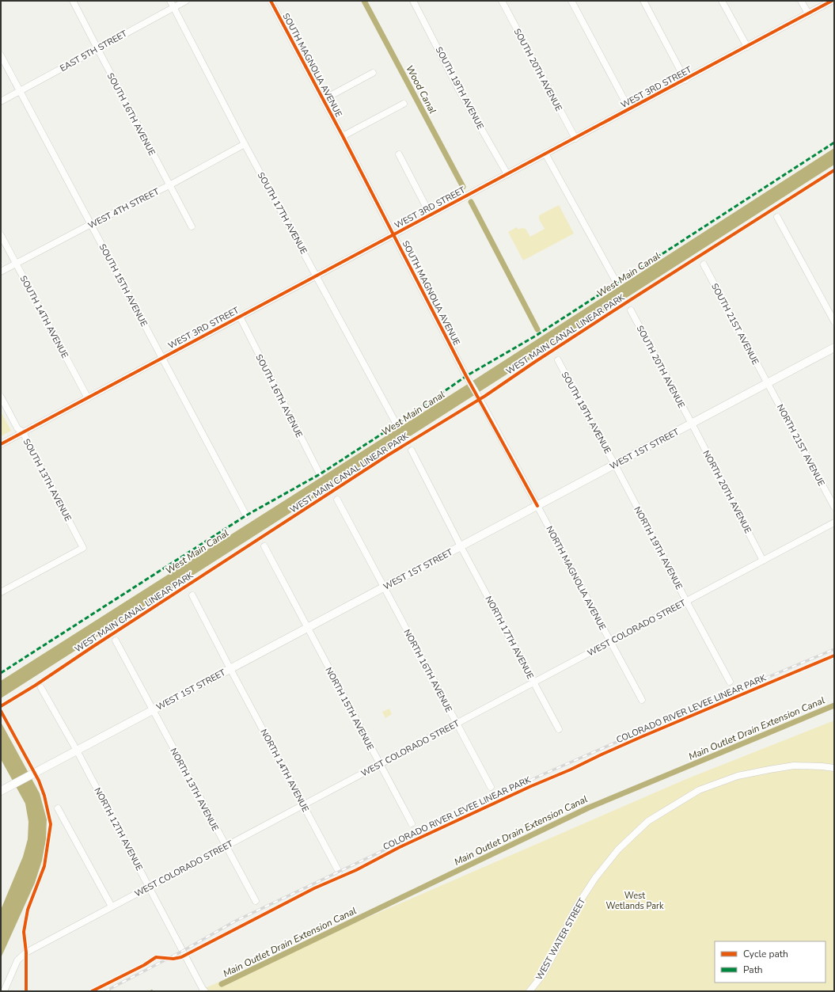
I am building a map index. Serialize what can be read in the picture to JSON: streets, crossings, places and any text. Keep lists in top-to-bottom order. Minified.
{"streets":{"main road":["WEST 1ST STREET"],"street":["EAST 5TH STREET","SOUTH MAGNOLIA AVENUE","SOUTH 20TH AVENUE","WEST 3RD STREET","SOUTH 19TH AVENUE","SOUTH 16TH AVENUE","WEST 4TH STREET","SOUTH 17TH AVENUE","SOUTH 15TH AVENUE","SOUTH 14TH AVENUE","SOUTH 21ST AVENUE","NORTH 21ST AVENUE","SOUTH 13TH AVENUE","NORTH 20TH AVENUE","NORTH 19TH AVENUE","NORTH MAGNOLIA AVENUE","WEST COLORADO STREET","NORTH 17TH AVENUE","NORTH 16TH AVENUE","NORTH 15TH AVENUE","NORTH 14TH AVENUE","NORTH 13TH AVENUE","NORTH 12TH AVENUE","WEST WATER STREET"],"cycle path":["WEST MAIN CANAL LINEAR PARK","COLORADO RIVER LEVEE LINEAR PARK"]},"crossings":[["EAST 5TH STREET","SOUTH 16TH AVENUE"],["EAST 5TH STREET","SOUTH 17TH AVENUE"],["EAST 5TH STREET","SOUTH 15TH AVENUE"],["SOUTH MAGNOLIA AVENUE","WEST 3RD STREET"],["SOUTH MAGNOLIA AVENUE","WEST 1ST STREET"],["SOUTH MAGNOLIA AVENUE","NORTH MAGNOLIA AVENUE"],["SOUTH 20TH AVENUE","WEST 3RD STREET"],["SOUTH 20TH AVENUE","WEST 1ST STREET"],["SOUTH 20TH AVENUE","NORTH 20TH AVENUE"],["WEST 3RD STREET","SOUTH 19TH AVENUE"],["WEST 3RD STREET","SOUTH 16TH AVENUE"],["WEST 3RD STREET","SOUTH 17TH AVENUE"],["WEST 3RD STREET","SOUTH 15TH AVENUE"],["WEST 3RD STREET","SOUTH 14TH AVENUE"],["WEST 3RD STREET","SOUTH 13TH AVENUE"],["SOUTH 19TH AVENUE","WEST 1ST STREET"],["SOUTH 19TH AVENUE","NORTH 19TH AVENUE"],["SOUTH 16TH AVENUE","WEST 4TH STREET"],["WEST 4TH STREET","SOUTH 17TH AVENUE"],["WEST 4TH STREET","SOUTH 15TH AVENUE"],["WEST 4TH STREET","SOUTH 14TH AVENUE"],["SOUTH 21ST AVENUE","NORTH 21ST AVENUE"],["SOUTH 21ST AVENUE","WEST 1ST STREET"],["NORTH 21ST AVENUE","WEST 1ST STREET"],["WEST 1ST STREET","NORTH 20TH AVENUE"],["WEST 1ST STREET","NORTH 19TH AVENUE"],["WEST 1ST STREET","NORTH MAGNOLIA AVENUE"],["WEST 1ST STREET","NORTH 17TH AVENUE"],["WEST 1ST STREET","NORTH 16TH AVENUE"],["WEST 1ST STREET","NORTH 15TH AVENUE"],["WEST 1ST STREET","NORTH 14TH AVENUE"],["WEST 1ST STREET","NORTH 13TH AVENUE"],["WEST 1ST STREET","NORTH 12TH AVENUE"],["NORTH 20TH AVENUE","WEST COLORADO STREET"],["NORTH 19TH AVENUE","WEST COLORADO STREET"],["NORTH MAGNOLIA AVENUE","WEST COLORADO STREET"],["WEST COLORADO STREET","NORTH 17TH AVENUE"],["WEST COLORADO STREET","NORTH 16TH AVENUE"],["WEST COLORADO STREET","NORTH 15TH AVENUE"],["WEST COLORADO STREET","NORTH 14TH AVENUE"],["WEST COLORADO STREET","NORTH 13TH AVENUE"],["WEST COLORADO STREET","NORTH 12TH AVENUE"]],"water":["Wood Canal","West Main Canal","Main Outlet Drain Extension Canal"],"parks":["West Wetlands Park"],"legend":["Cycle path","Path"]}
